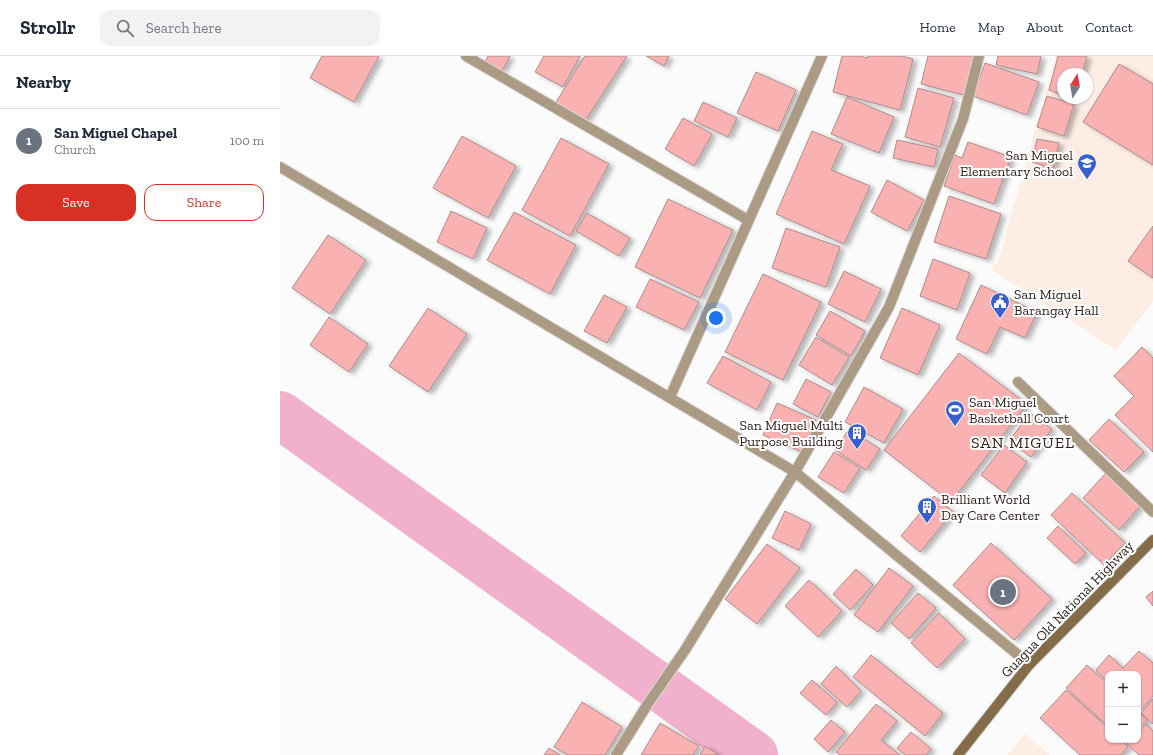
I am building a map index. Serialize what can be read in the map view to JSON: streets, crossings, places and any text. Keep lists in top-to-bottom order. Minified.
{"streets":{"main road":["Guagua Old National Highway"]},"districts":["SAN MIGUEL"],"places":{"school or university":["San Miguel Elementary School"],"public building":["San Miguel Barangay Hall"],"sports":["San Miguel Basketball Court"],"building":["San Miguel Multi Purpose Building","Brilliant World Day Care Center"]},"north":"top","page":{"header":"Strollr","search":"Search here","nav":["Home","Map","About","Contact"],"heading":"Nearby","list":[{"mark":"1","name":"San Miguel Chapel","note":"Church","value":"100 m"}],"buttons":["Save","Share"],"pins":"1","map_buttons":["+","−"]}}
